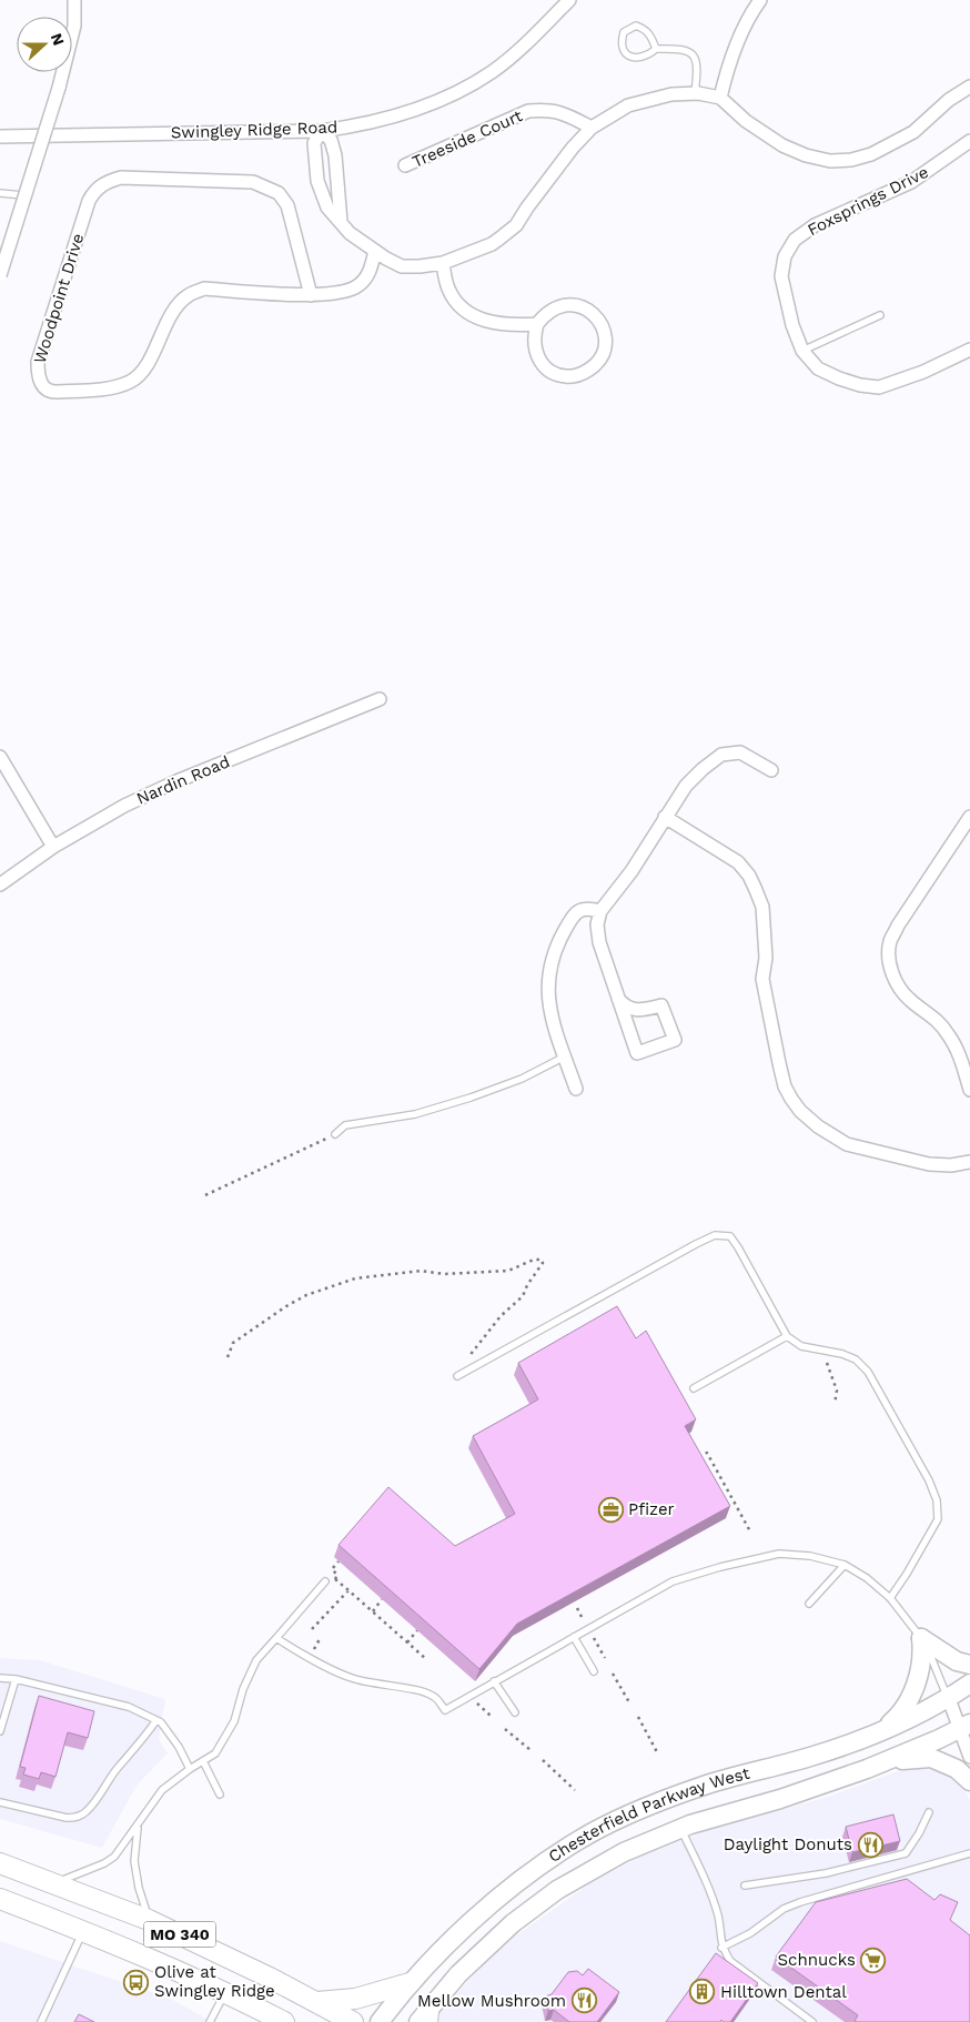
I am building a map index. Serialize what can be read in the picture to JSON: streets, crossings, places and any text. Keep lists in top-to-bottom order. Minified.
{"streets":{"main road":["MO 340"],"street":["Swingley Ridge Road","Treeside Court","Foxsprings Drive","Woodpoint Drive","Nardin Road","Chesterfield Parkway West"]},"places":{"office":["Pfizer"],"restaurant":["Daylight Donuts","Mellow Mushroom"],"supermarket":["Schnucks"],"bus stop":["Olive at Swingley Ridge"],"building":["Hilltown Dental"]},"north":"right"}
